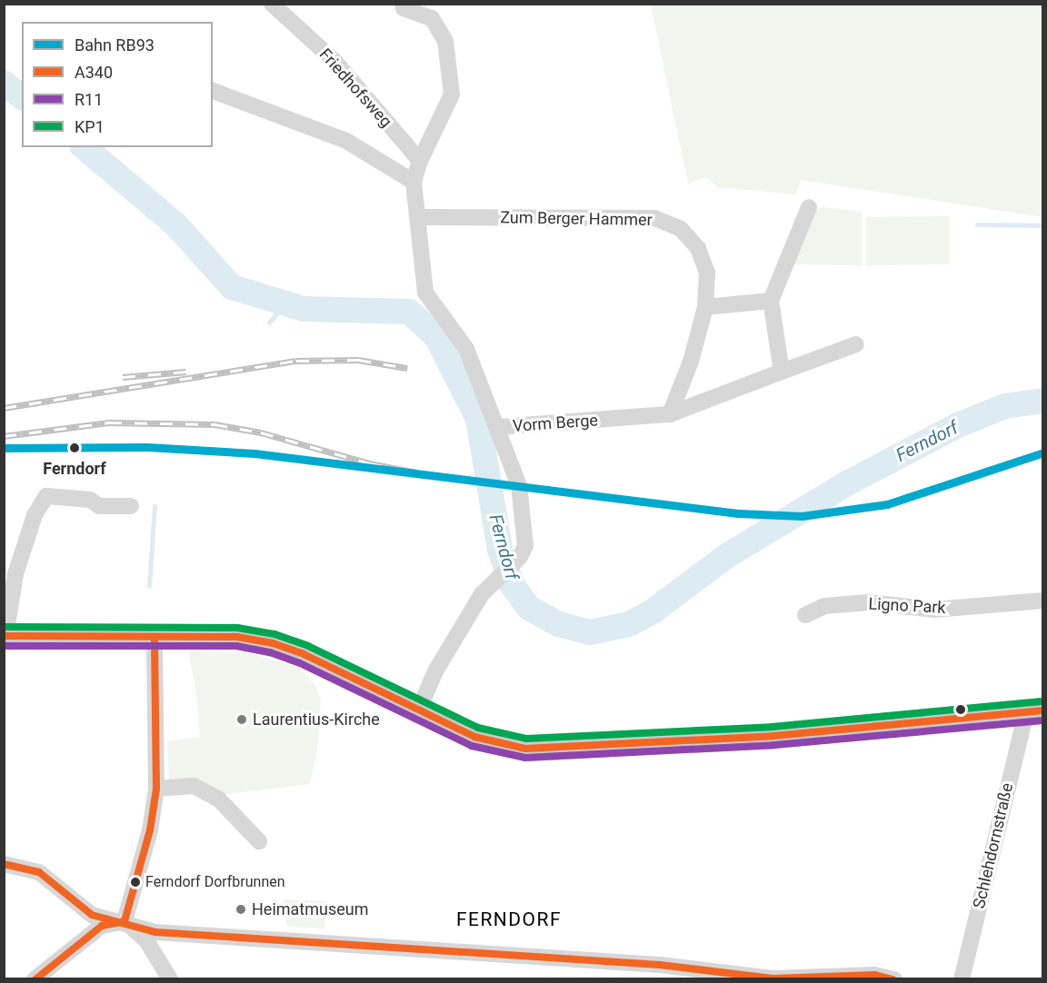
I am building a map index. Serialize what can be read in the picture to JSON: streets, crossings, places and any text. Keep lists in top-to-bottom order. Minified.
{"streets":{"street":["Friedhofsweg","Zum Berger Hammer","Vorm Berge","Ligno Park","Schlehdornstraße"]},"districts":["FERNDORF"],"water":["Ferndorf"],"places":["Ferndorf","Laurentius-Kirche","Ferndorf Dorfbrunnen","Heimatmuseum"],"lines":["rail line RB93","transit line KP1","transit line A340","transit line R11"],"legend":["Bahn RB93","A340","R11","KP1"]}
